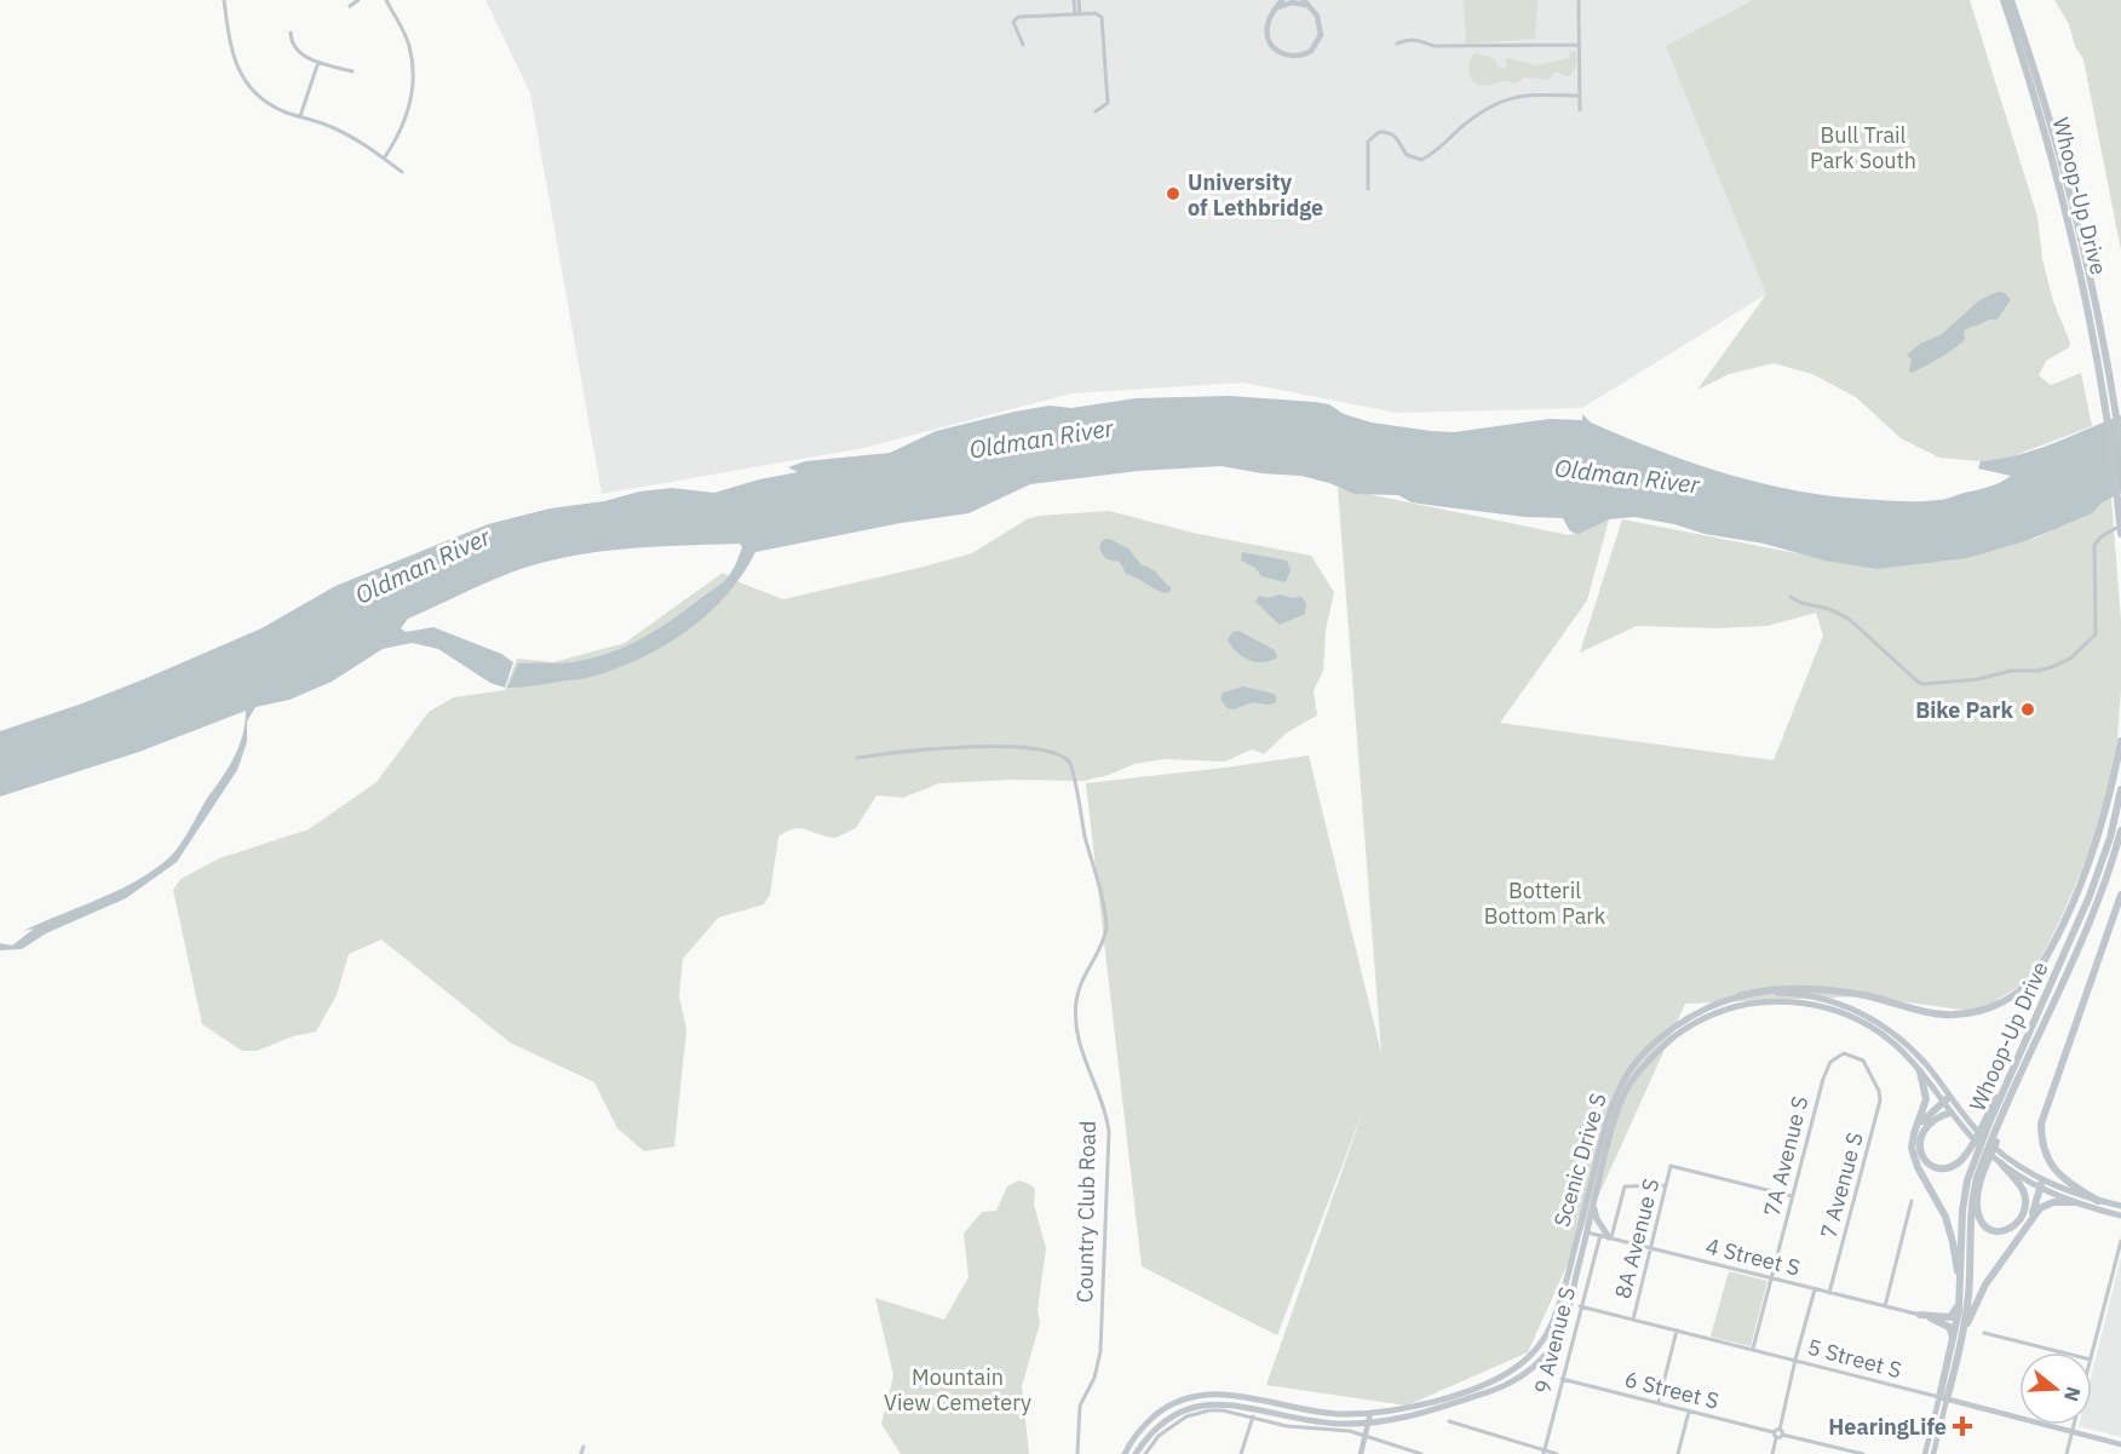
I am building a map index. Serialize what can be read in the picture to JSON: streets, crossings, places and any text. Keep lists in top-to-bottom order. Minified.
{"streets":{"highway":["Whoop-Up Drive"],"main road":["Scenic Drive S"],"street":["7A Avenue S","7 Avenue S","Country Club Road","8A Avenue S","4 Street S","9 Avenue S","5 Street S","6 Street S"]},"crossings":[["Whoop-Up Drive","5 Street S"],["7A Avenue S","7 Avenue S"],["7A Avenue S","8A Avenue S"],["7A Avenue S","4 Street S"],["7A Avenue S","5 Street S"],["Scenic Drive S","4 Street S"],["7 Avenue S","4 Street S"],["8A Avenue S","4 Street S"],["8A Avenue S","5 Street S"],["4 Street S","9 Avenue S"],["9 Avenue S","5 Street S"],["9 Avenue S","6 Street S"]],"water":["Oldman River"],"parks":["Bull Trail Park South","Botteril Bottom Park","Mountain View Cemetery"],"places":{"other":["University of Lethbridge","Bike Park"],"health":["HearingLife"]},"north":"right"}
